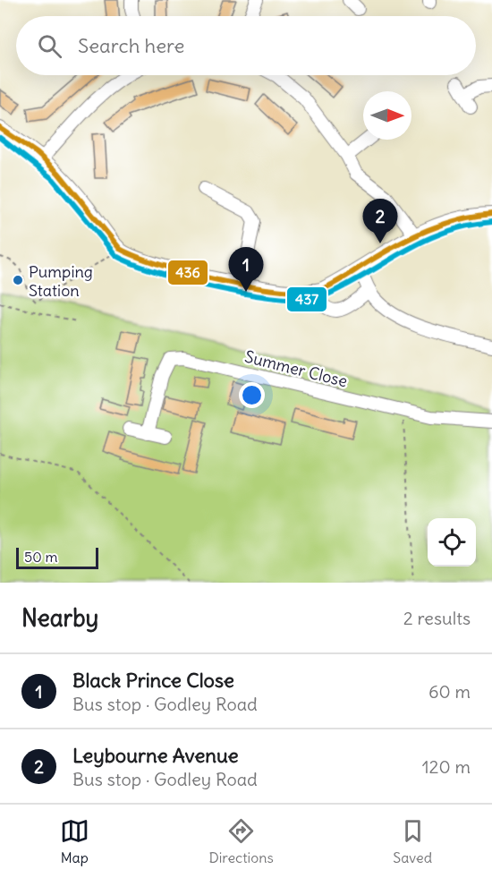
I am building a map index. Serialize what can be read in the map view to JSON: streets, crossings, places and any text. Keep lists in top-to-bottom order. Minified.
{"streets":{"street":["Summer Close"]},"places":["Pumping Station"],"lines":["transit line 436","transit line 437"],"scale_bar":"50 m","north":"right","page":{"search":"Search here","pins":["2","1"],"scale":"50 m","heading":["Nearby","2 results"],"list":[{"mark":"1","name":"Black Prince Close","note":"Bus stop · Godley Road","value":"60 m"},{"mark":"2","name":"Leybourne Avenue","note":"Bus stop · Godley Road","value":"120 m"}],"nav":["Map","Directions","Saved"]}}
